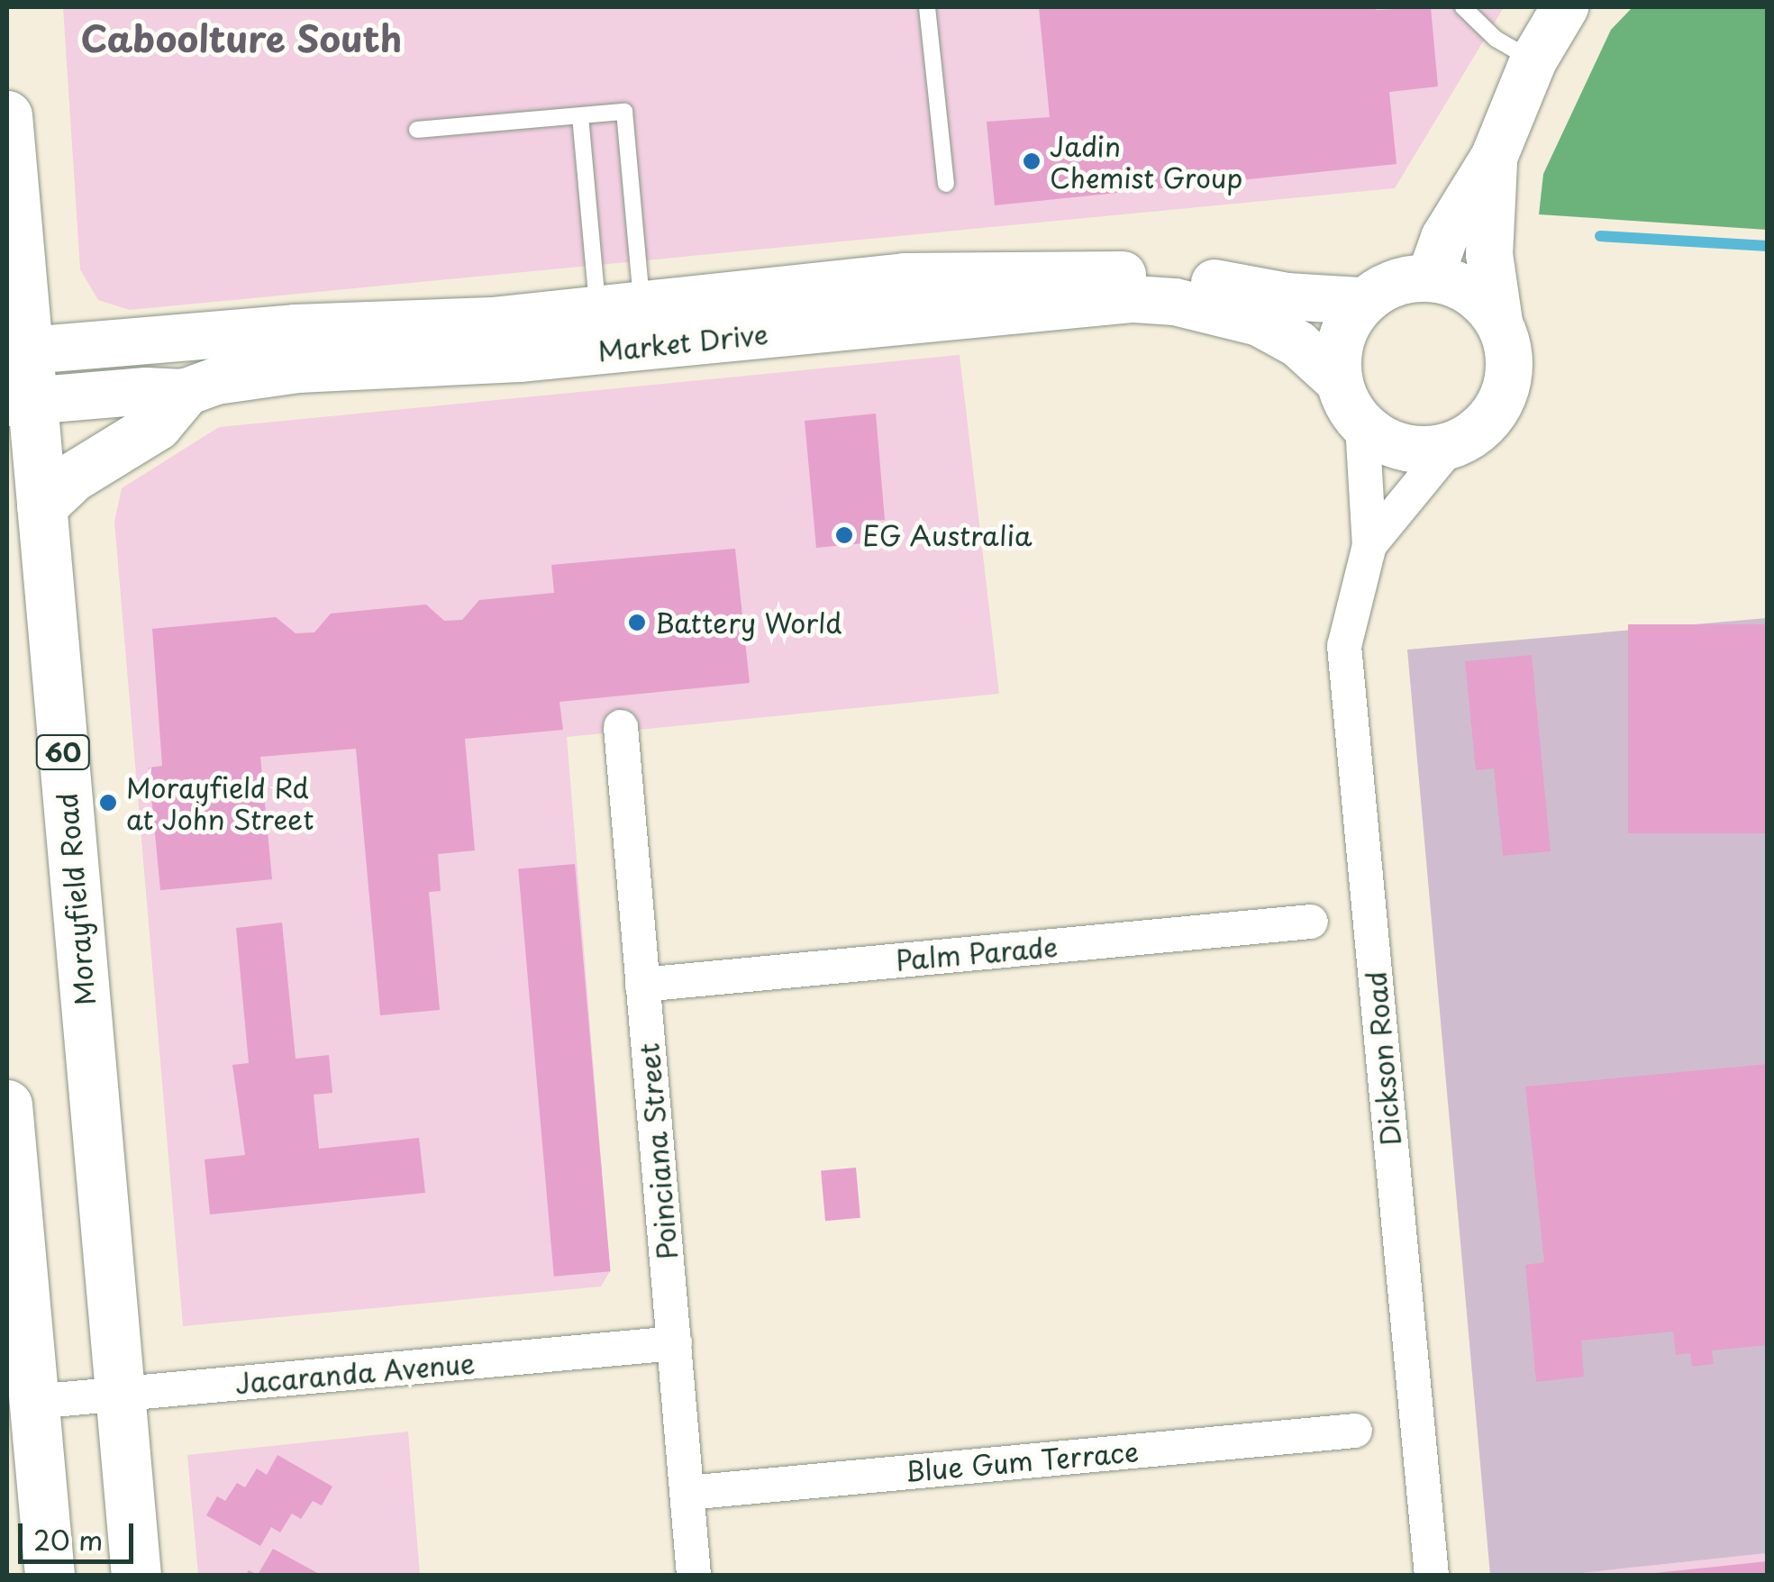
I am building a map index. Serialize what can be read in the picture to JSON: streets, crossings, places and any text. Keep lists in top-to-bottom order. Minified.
{"streets":{"main road":["60","Morayfield Road"],"street":["Market Drive","Palm Parade","Dickson Road","Poinciana Street","Jacaranda Avenue","Blue Gum Terrace"]},"crossings":[["Market Drive","Morayfield Road"],["Market Drive","Dickson Road"],["Morayfield Road","Jacaranda Avenue"],["Palm Parade","Poinciana Street"],["Poinciana Street","Jacaranda Avenue"],["Poinciana Street","Blue Gum Terrace"]],"districts":["Caboolture South"],"places":["Jadin Chemist Group","EG Australia","Battery World","Morayfield Rd at John Street"],"scale_bar":"20 m"}
